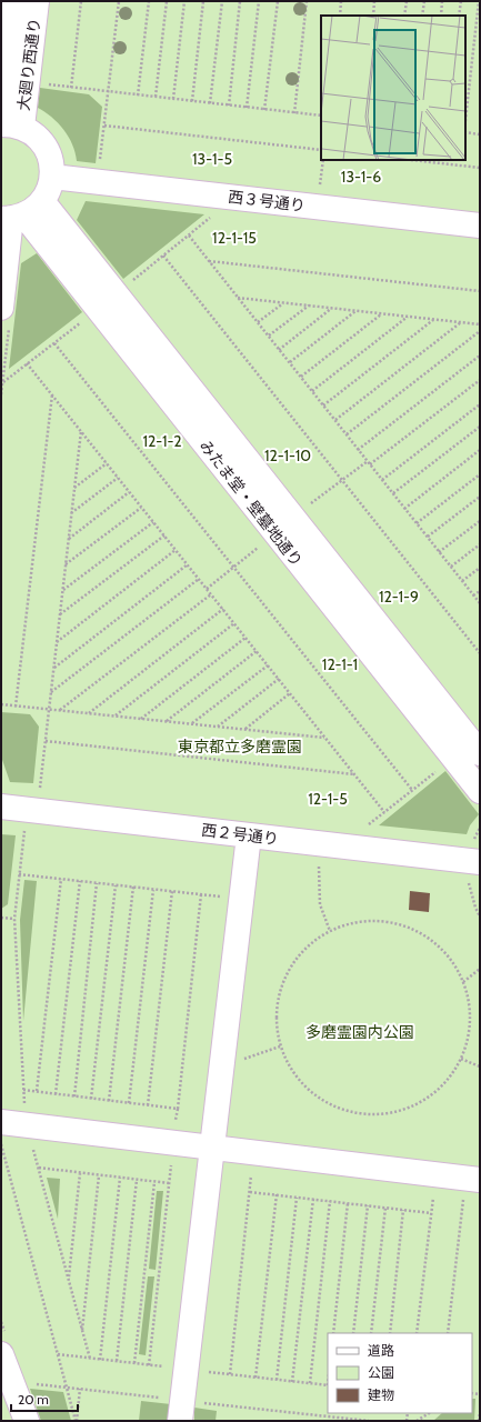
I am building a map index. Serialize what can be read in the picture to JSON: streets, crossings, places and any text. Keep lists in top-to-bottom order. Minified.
{"streets":{"lane":["大廻り西通り","西３号通り","みたま堂・壁墓地通り","西２号通り"]},"parks":["13-1-5","13-1-6","12-1-15","12-1-2","12-1-10","12-1-9","12-1-1","東京都立多磨霊園","12-1-5","多磨霊園内公園"],"legend":["道路","公園","建物"],"scale_bar":"20 m"}
